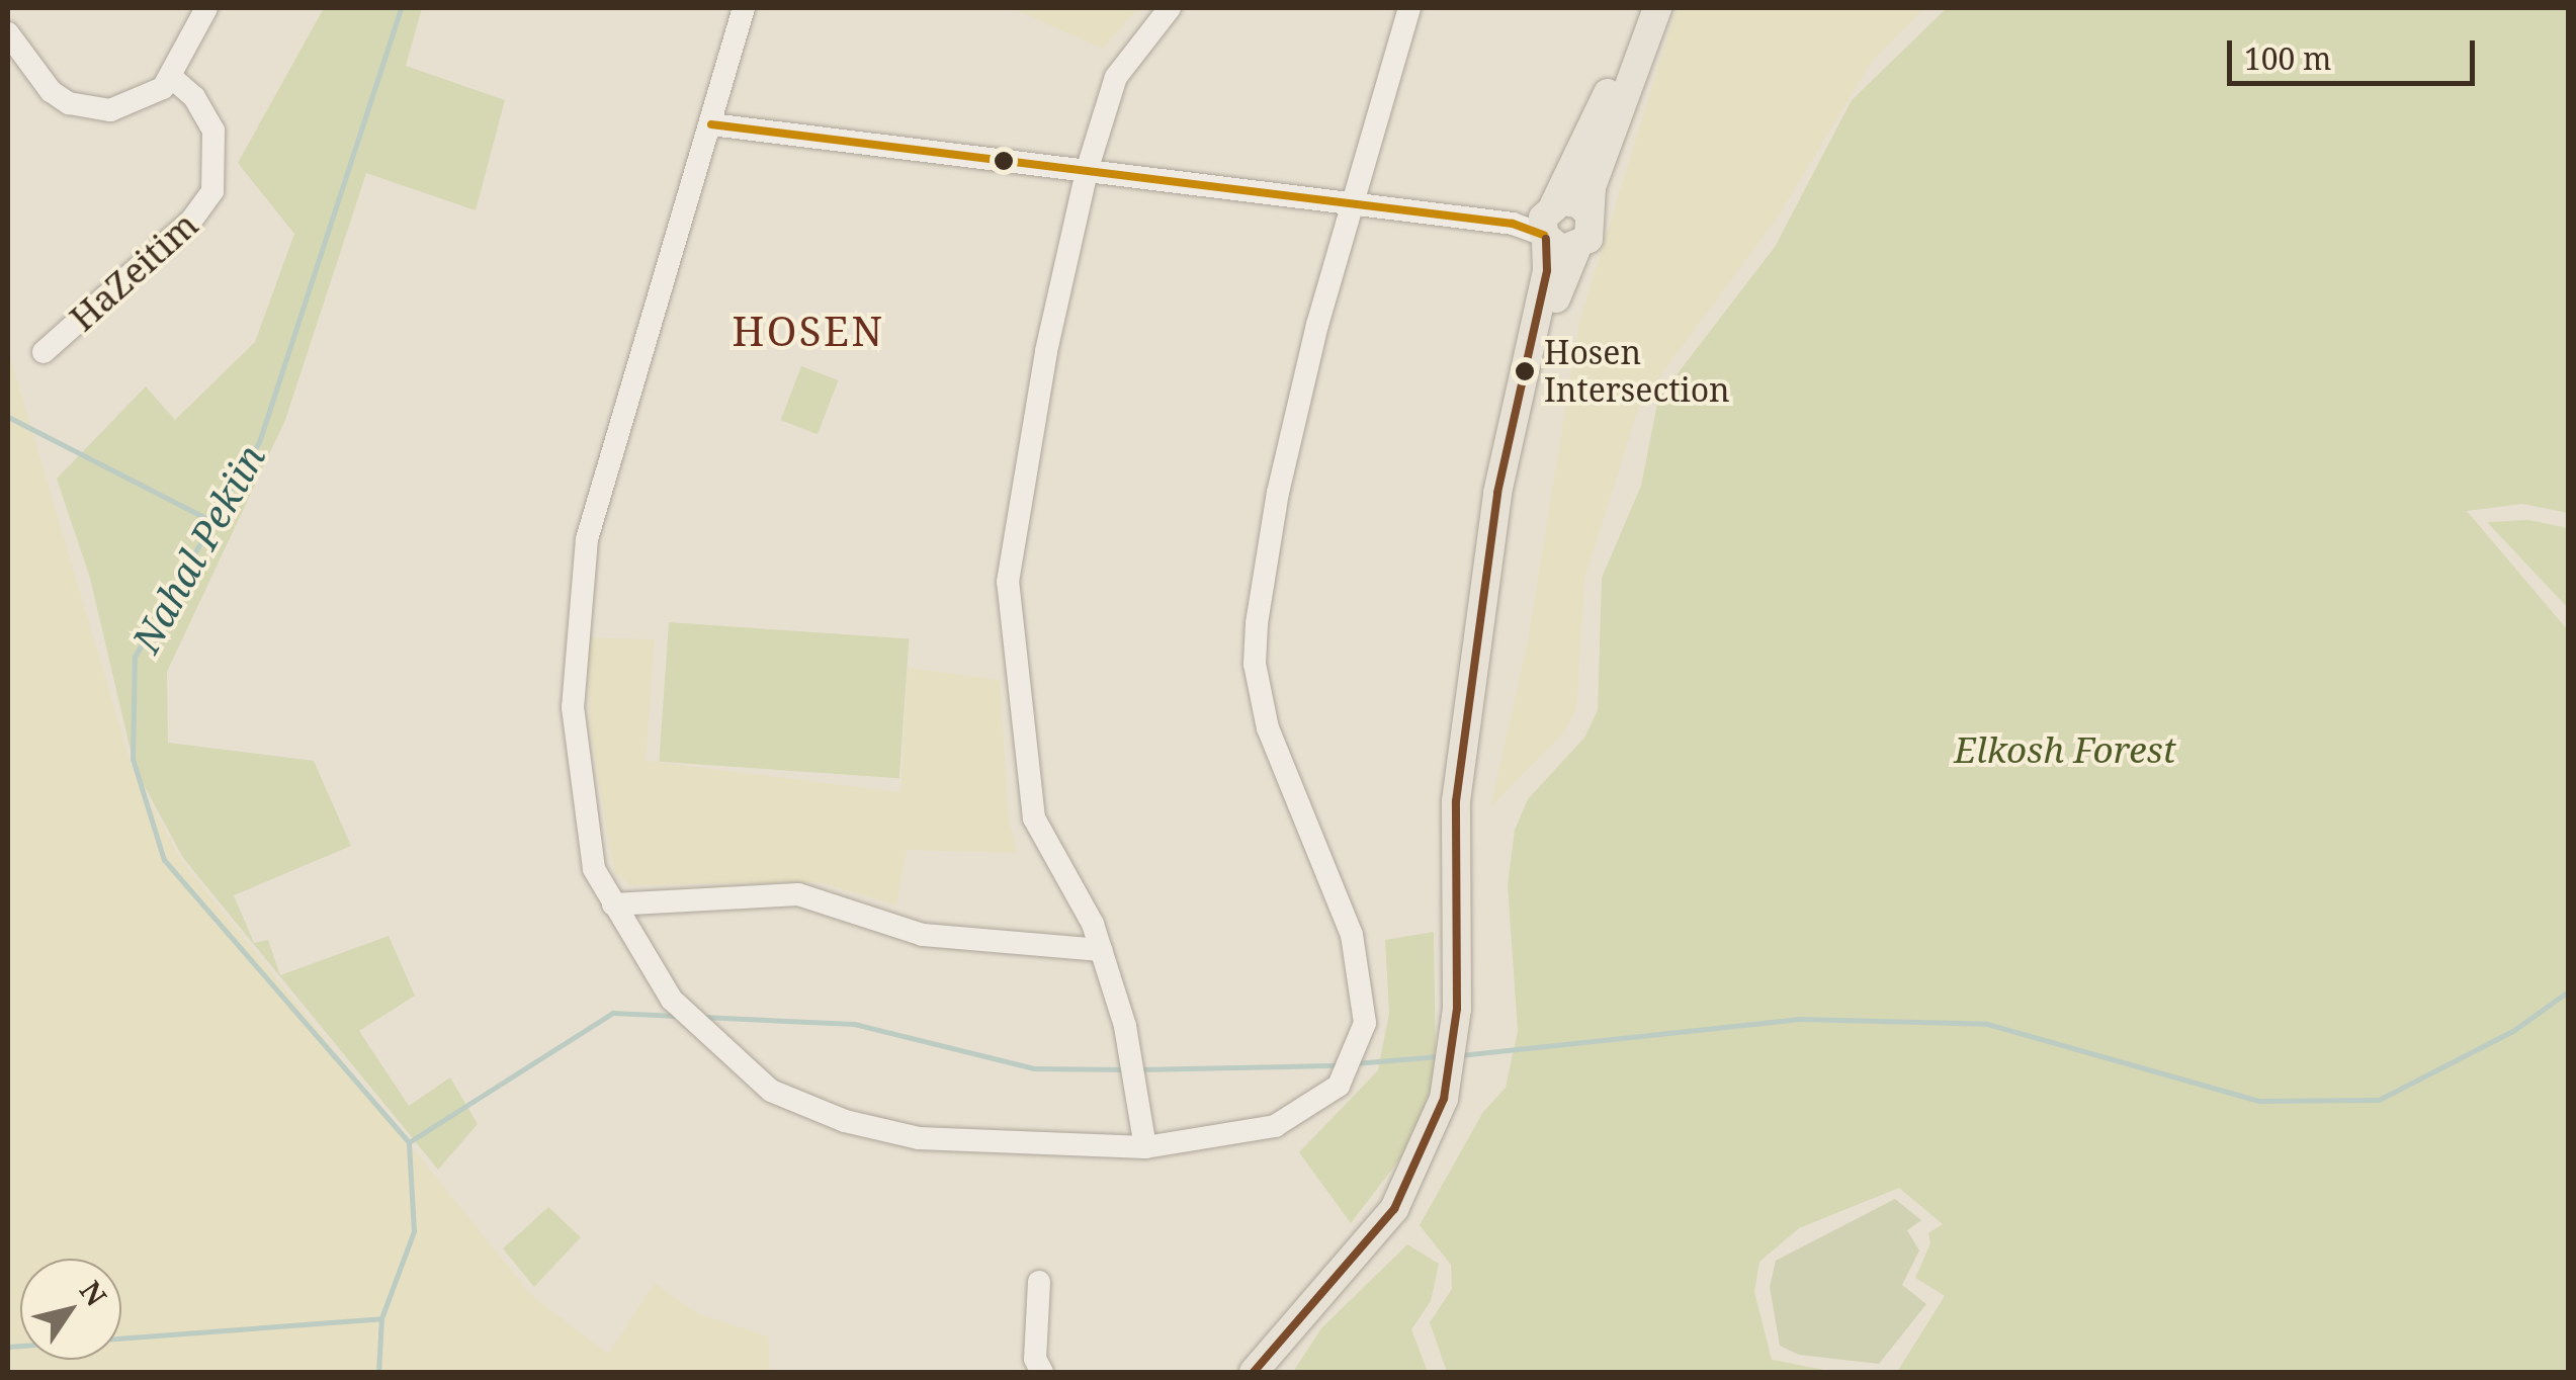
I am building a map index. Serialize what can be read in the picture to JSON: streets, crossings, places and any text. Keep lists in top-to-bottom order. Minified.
{"streets":{"street":["HaZeitim"]},"districts":["HOSEN"],"water":["Nahal Pekiin"],"parks":["Elkosh Forest"],"places":["Hosen Intersection"],"scale_bar":"100 m","north":"top right"}
